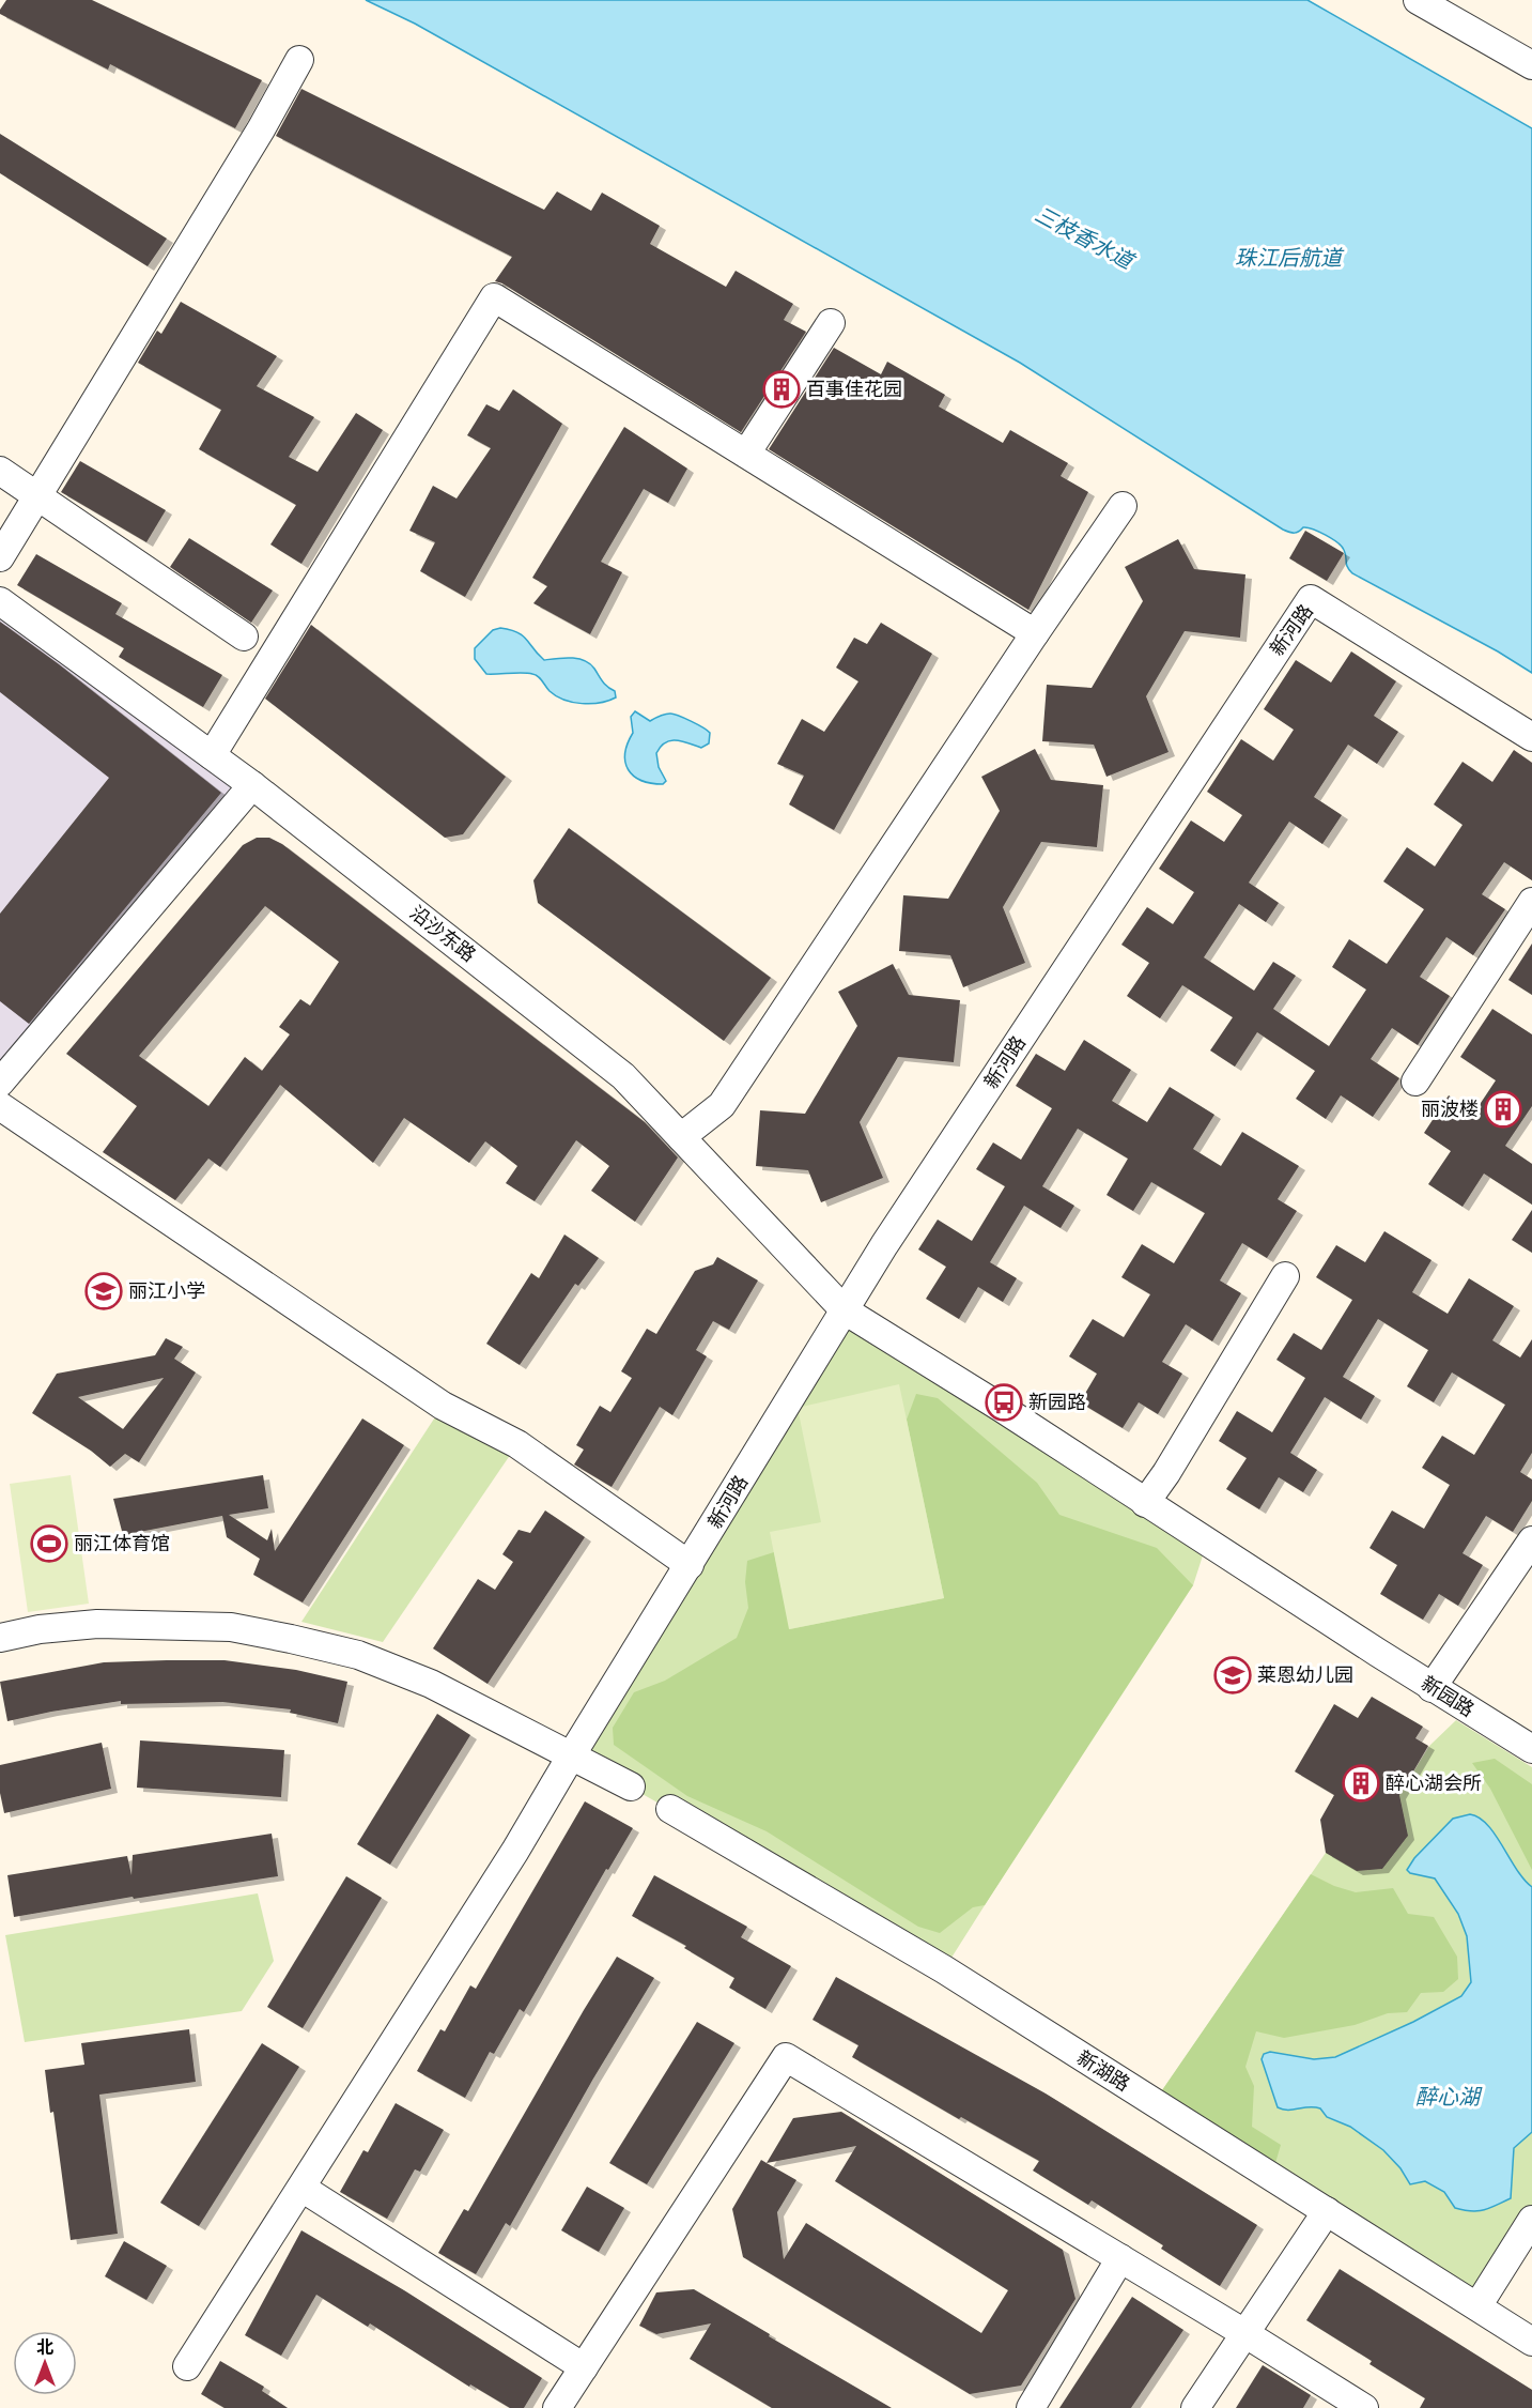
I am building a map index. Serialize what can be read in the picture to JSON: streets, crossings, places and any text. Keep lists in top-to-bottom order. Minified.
{"streets":{"street":["新河路","沿沙东路","新园路","新湖路"]},"crossings":[["新河路","沿沙东路"],["新河路","新园路"],["沿沙东路","新园路"]],"water":["三枝香水道","珠江后航道","醉心湖"],"places":{"building":["百事佳花园","丽波楼","醉心湖会所"],"school or university":["丽江小学","莱恩幼儿园"],"bus stop":["新园路"],"sports":["丽江体育馆"]},"north":"top"}
